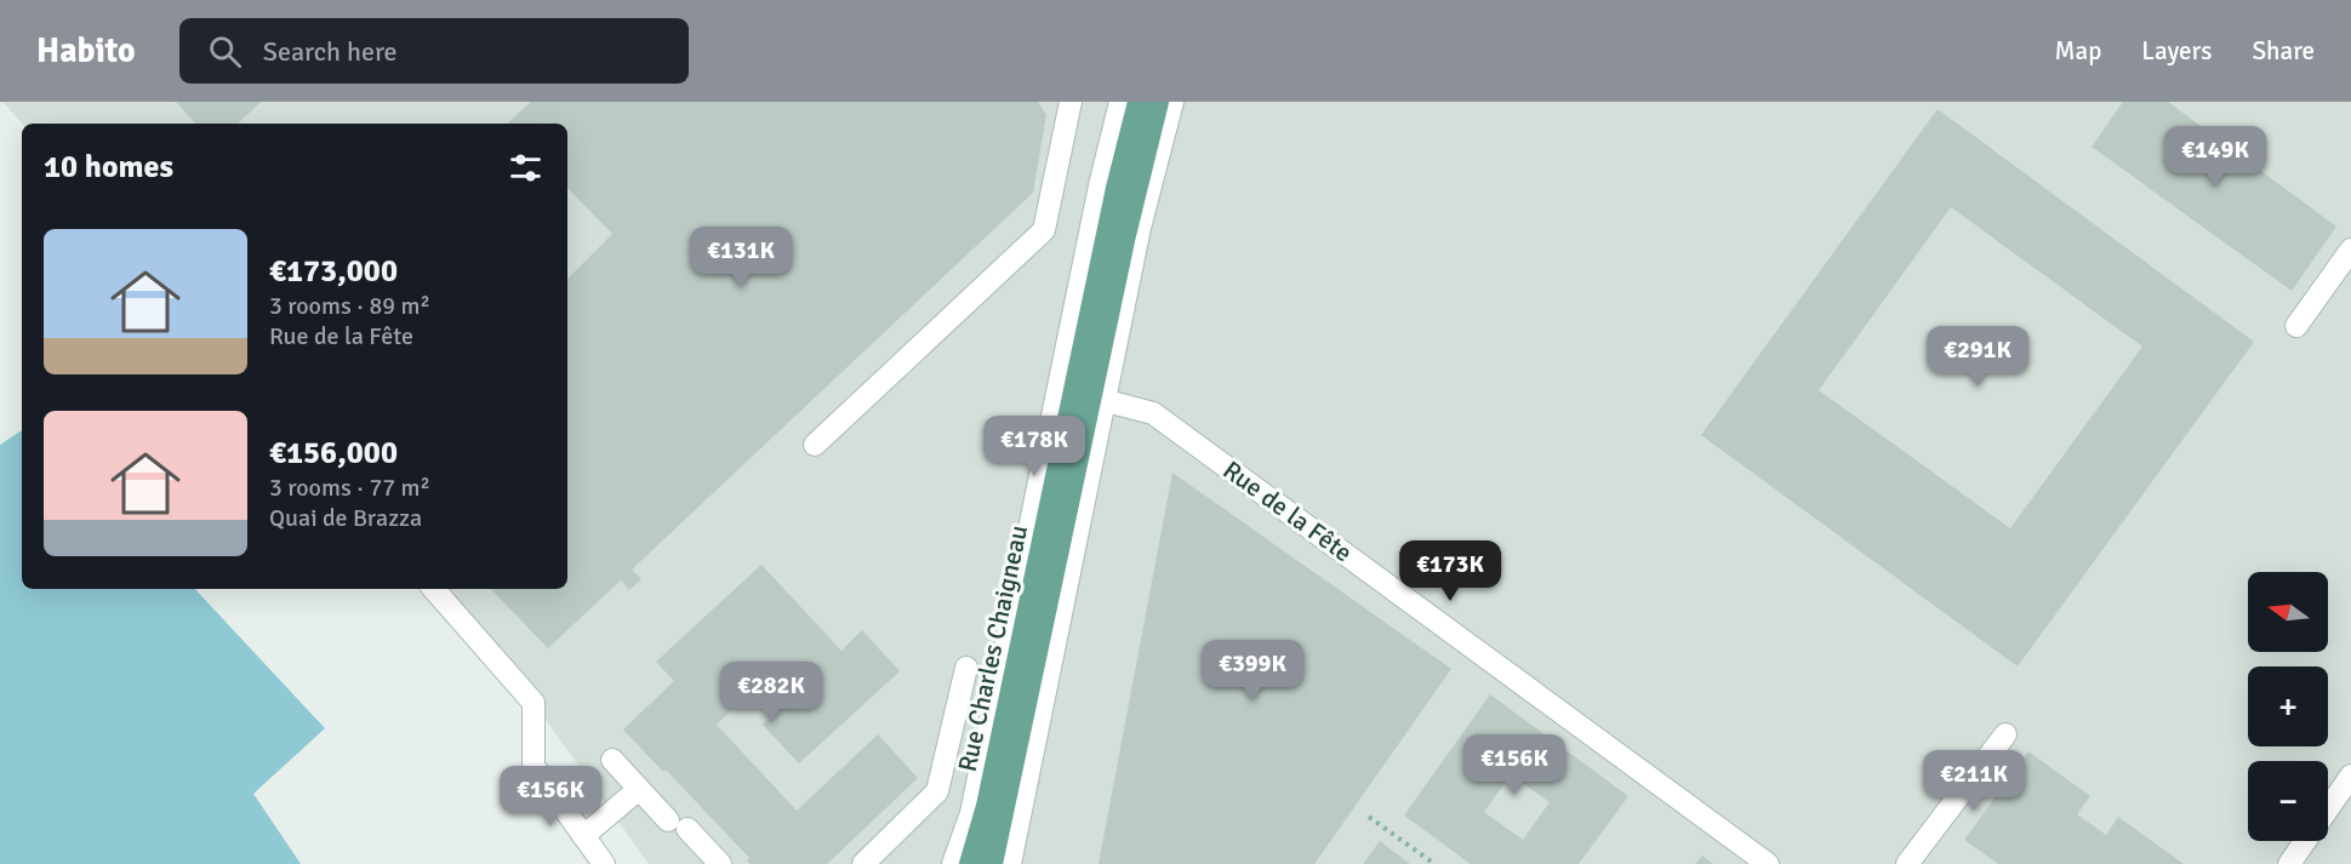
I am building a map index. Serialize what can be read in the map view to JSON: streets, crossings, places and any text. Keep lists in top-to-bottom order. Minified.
{"streets":{"main road":["Rue Charles Chaigneau"],"street":["Rue de la Fête"]},"crossings":[["Rue de la Fête","Rue Charles Chaigneau"]],"north":"left","page":{"header":"Habito","search":"Search here","nav":["Map","Layers","Share"],"heading":"10 homes","price":["€149K","€131K","€291K","€178K","€173K","€399K","€282K","€156K","€211K","€156K"],"list":[{"name":"€173,000","note":"3 rooms · 89 m² · Rue de la Fête"},{"name":"€156,000","note":"3 rooms · 77 m² · Quai de Brazza"}],"map_buttons":["+","−"]}}
